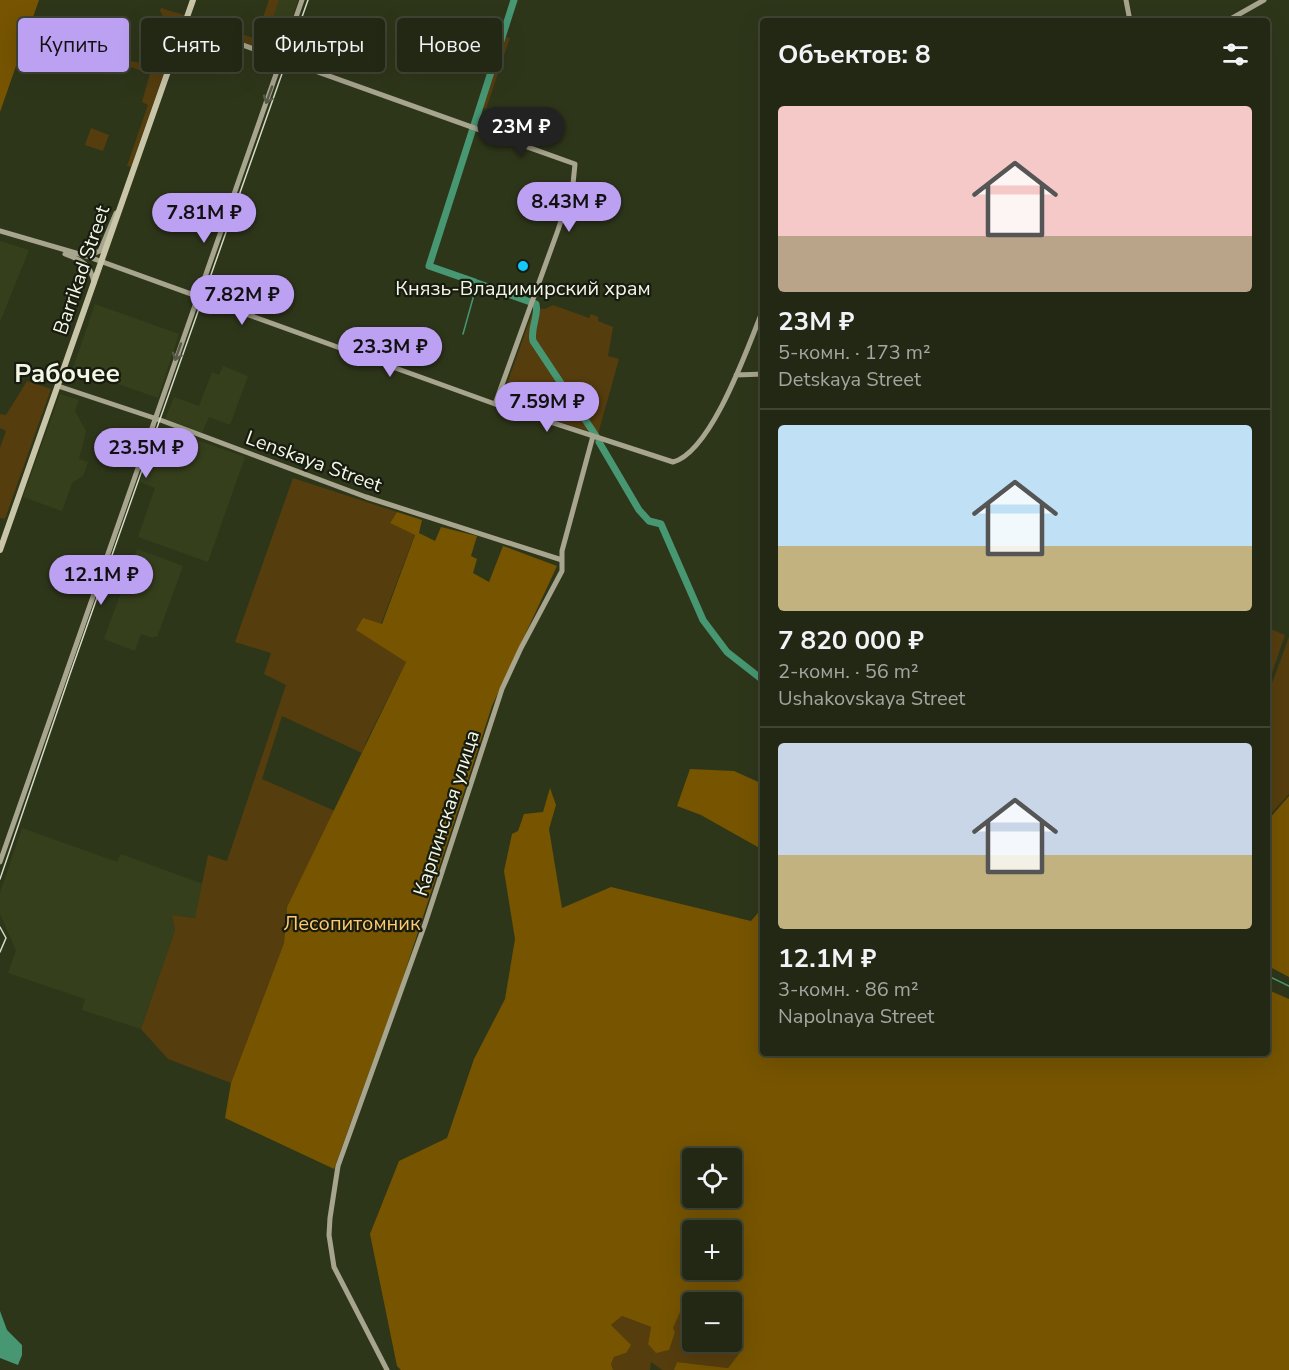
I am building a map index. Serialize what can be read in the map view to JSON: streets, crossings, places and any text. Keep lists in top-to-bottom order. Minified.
{"streets":{"main road":["Barrikad Street"],"street":["Lenskaya Street","Карпинская улица"]},"crossings":[["Barrikad Street","Lenskaya Street"],["Lenskaya Street","Карпинская улица"]],"districts":["Рабочее"],"parks":["Лесопитомник"],"places":["Князь-Владимирский храм"],"page":{"chip":["Купить","Снять","Фильтры","Новое"],"heading":"Объектов: 8","list":[{"name":"23M ₽","note":"5-комн. · 173 m² · Detskaya Street"},{"name":"7 820 000 ₽","note":"2-комн. · 56 m² · Ushakovskaya Street"},{"name":"12.1M ₽","note":"3-комн. · 86 m² · Napolnaya Street"}],"price":["23M ₽","8.43M ₽","7.81M ₽","7.82M ₽","23.3M ₽","7.59M ₽","23.5M ₽","12.1M ₽"],"map_buttons":["+","−"]}}
